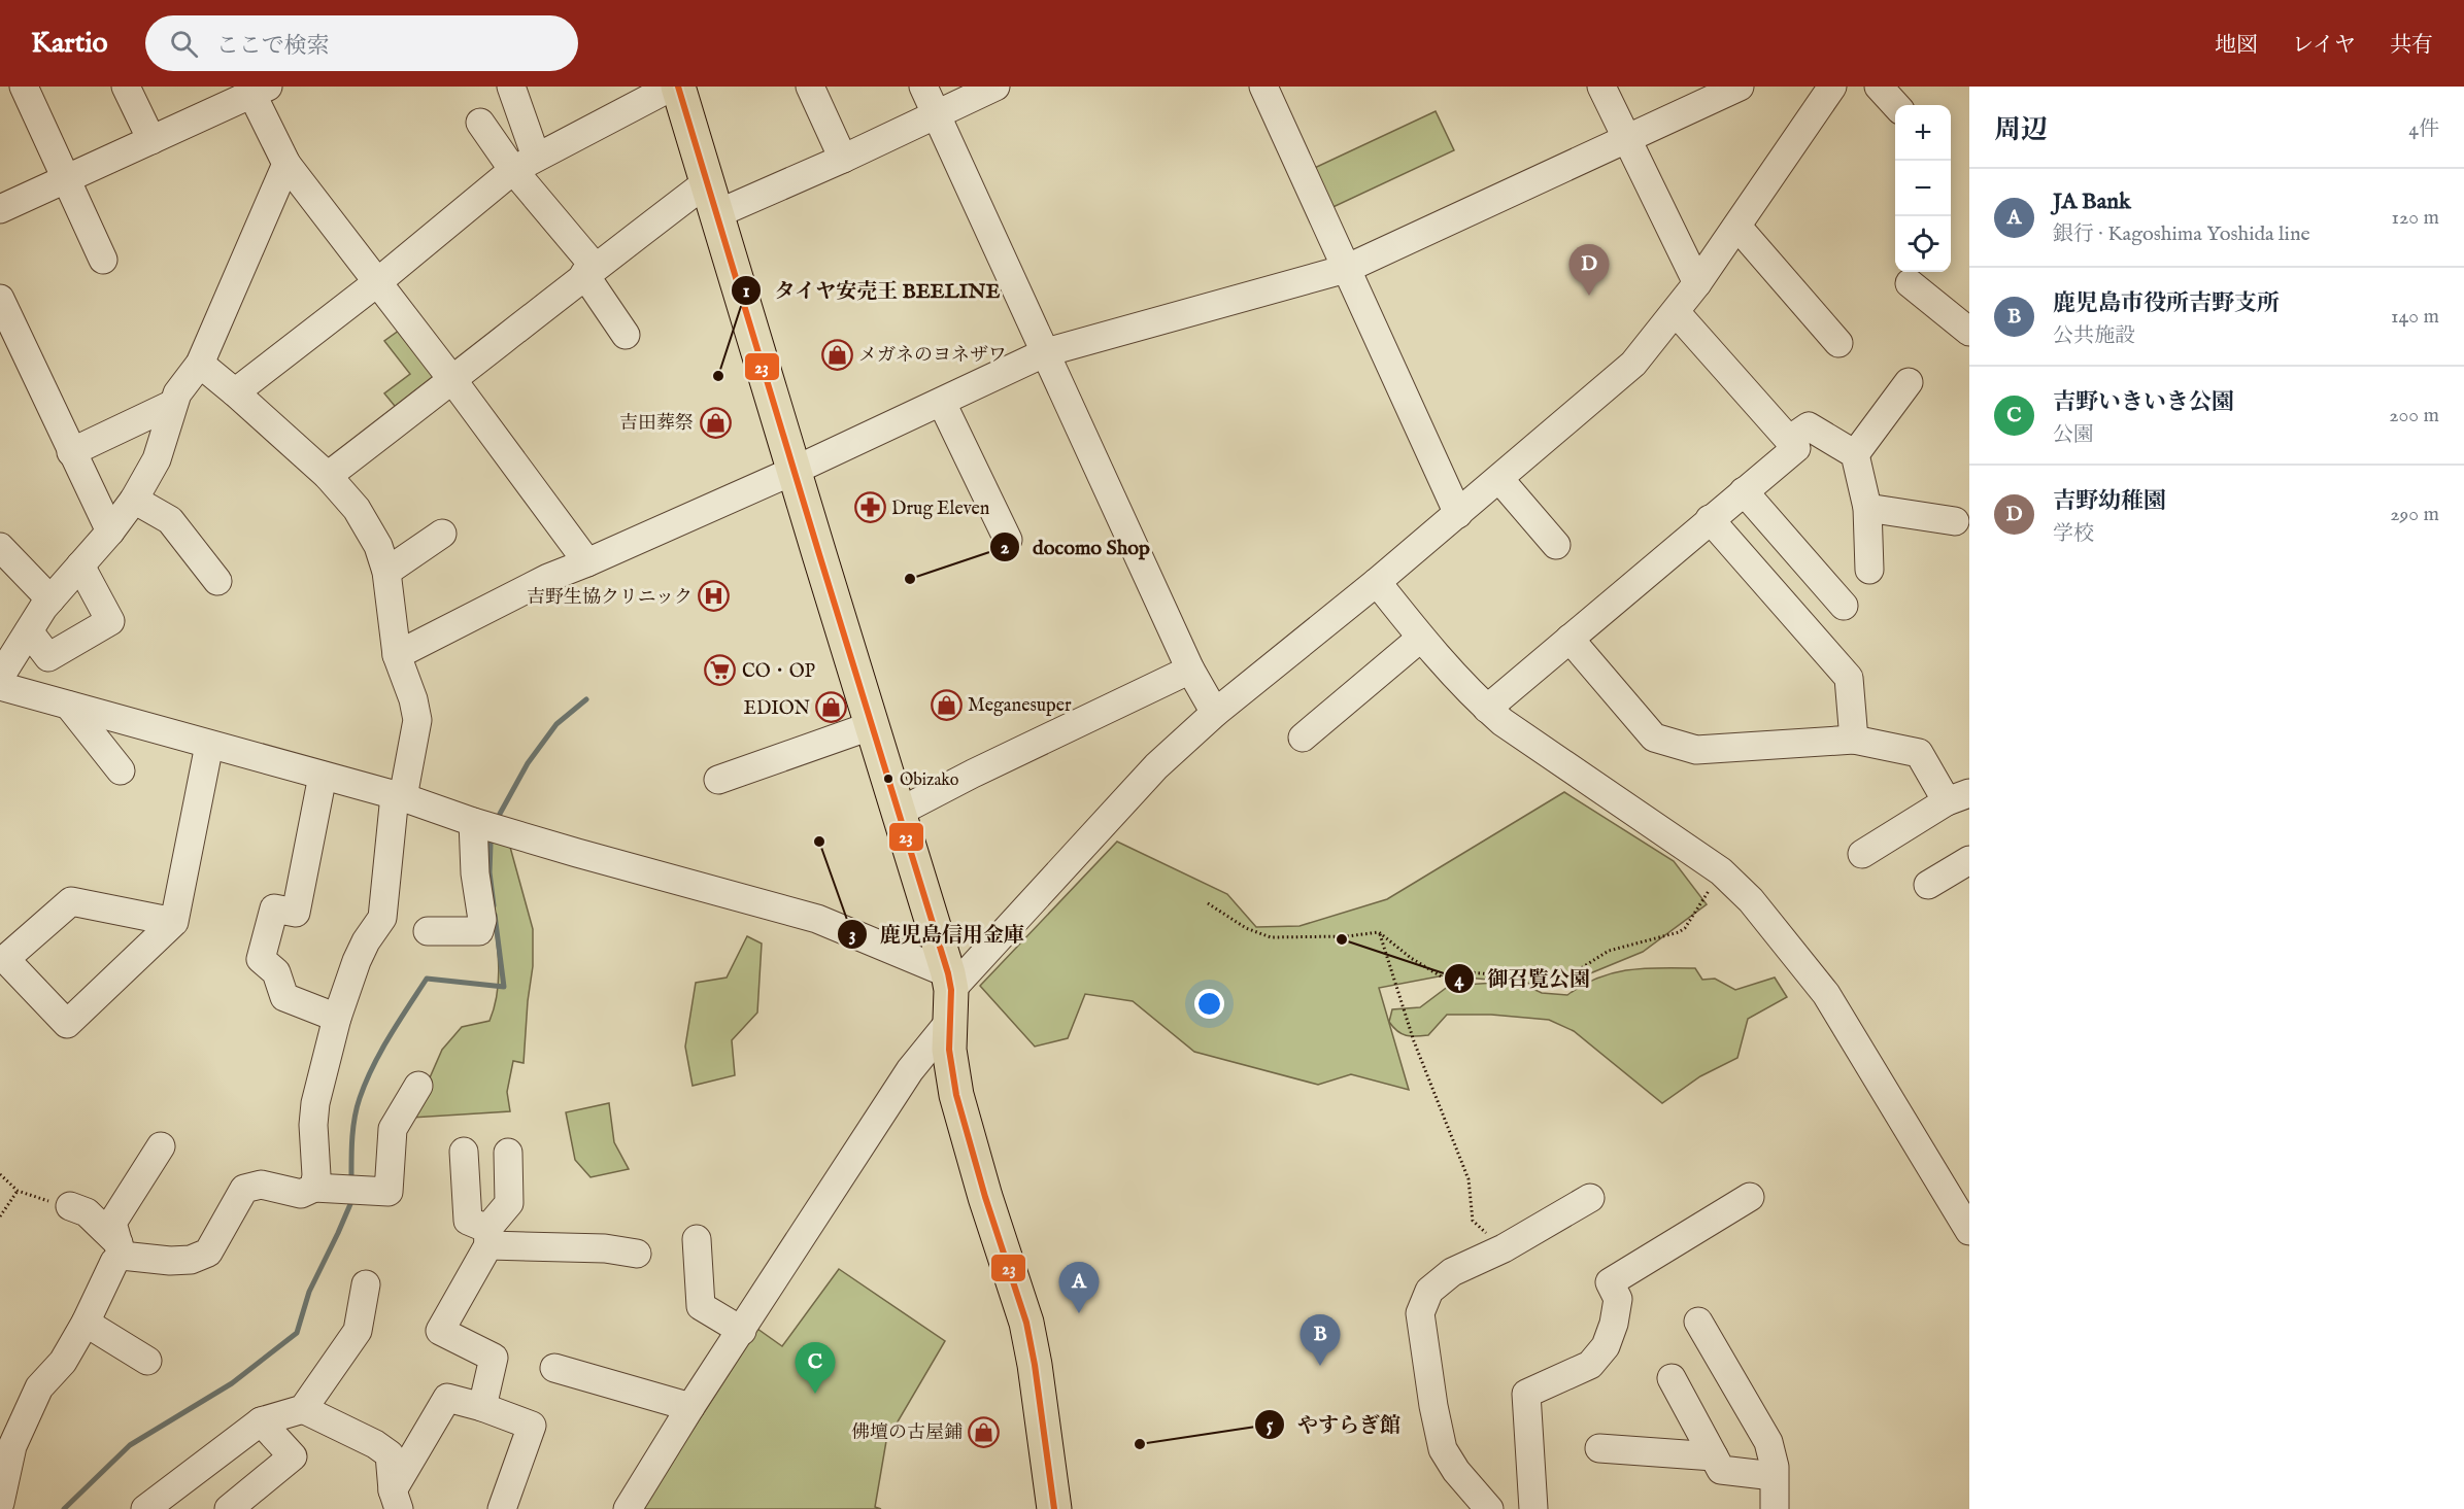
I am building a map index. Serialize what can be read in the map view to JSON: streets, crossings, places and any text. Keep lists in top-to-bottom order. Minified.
{"places":{"shop":["メガネのヨネザワ","吉田葬祭","Meganesuper","EDION","佛壇の古屋鋪"],"other":["タイヤ安売王 BEELINE","docomo Shop","Obizako","鹿児島信用金庫","御召覧公園","やすらぎ館"],"pharmacy":["Drug Eleven"],"hospital":["吉野生協クリニック"],"supermarket":["CO・OP"]},"lines":["transit line 23"],"page":{"header":"Kartio","search":"ここで検索","nav":["地図","レイヤ","共有"],"heading":["周辺","4件"],"map_buttons":["+","−"],"list":[{"mark":"A","name":"JA Bank","note":"銀行 · Kagoshima Yoshida line","value":"120 m"},{"mark":"B","name":"鹿児島市役所吉野支所","note":"公共施設","value":"140 m"},{"mark":"C","name":"吉野いきいき公園","note":"公園","value":"200 m"},{"mark":"D","name":"吉野幼稚園","note":"学校","value":"290 m"}],"pins":["D","A","B","C"]}}
